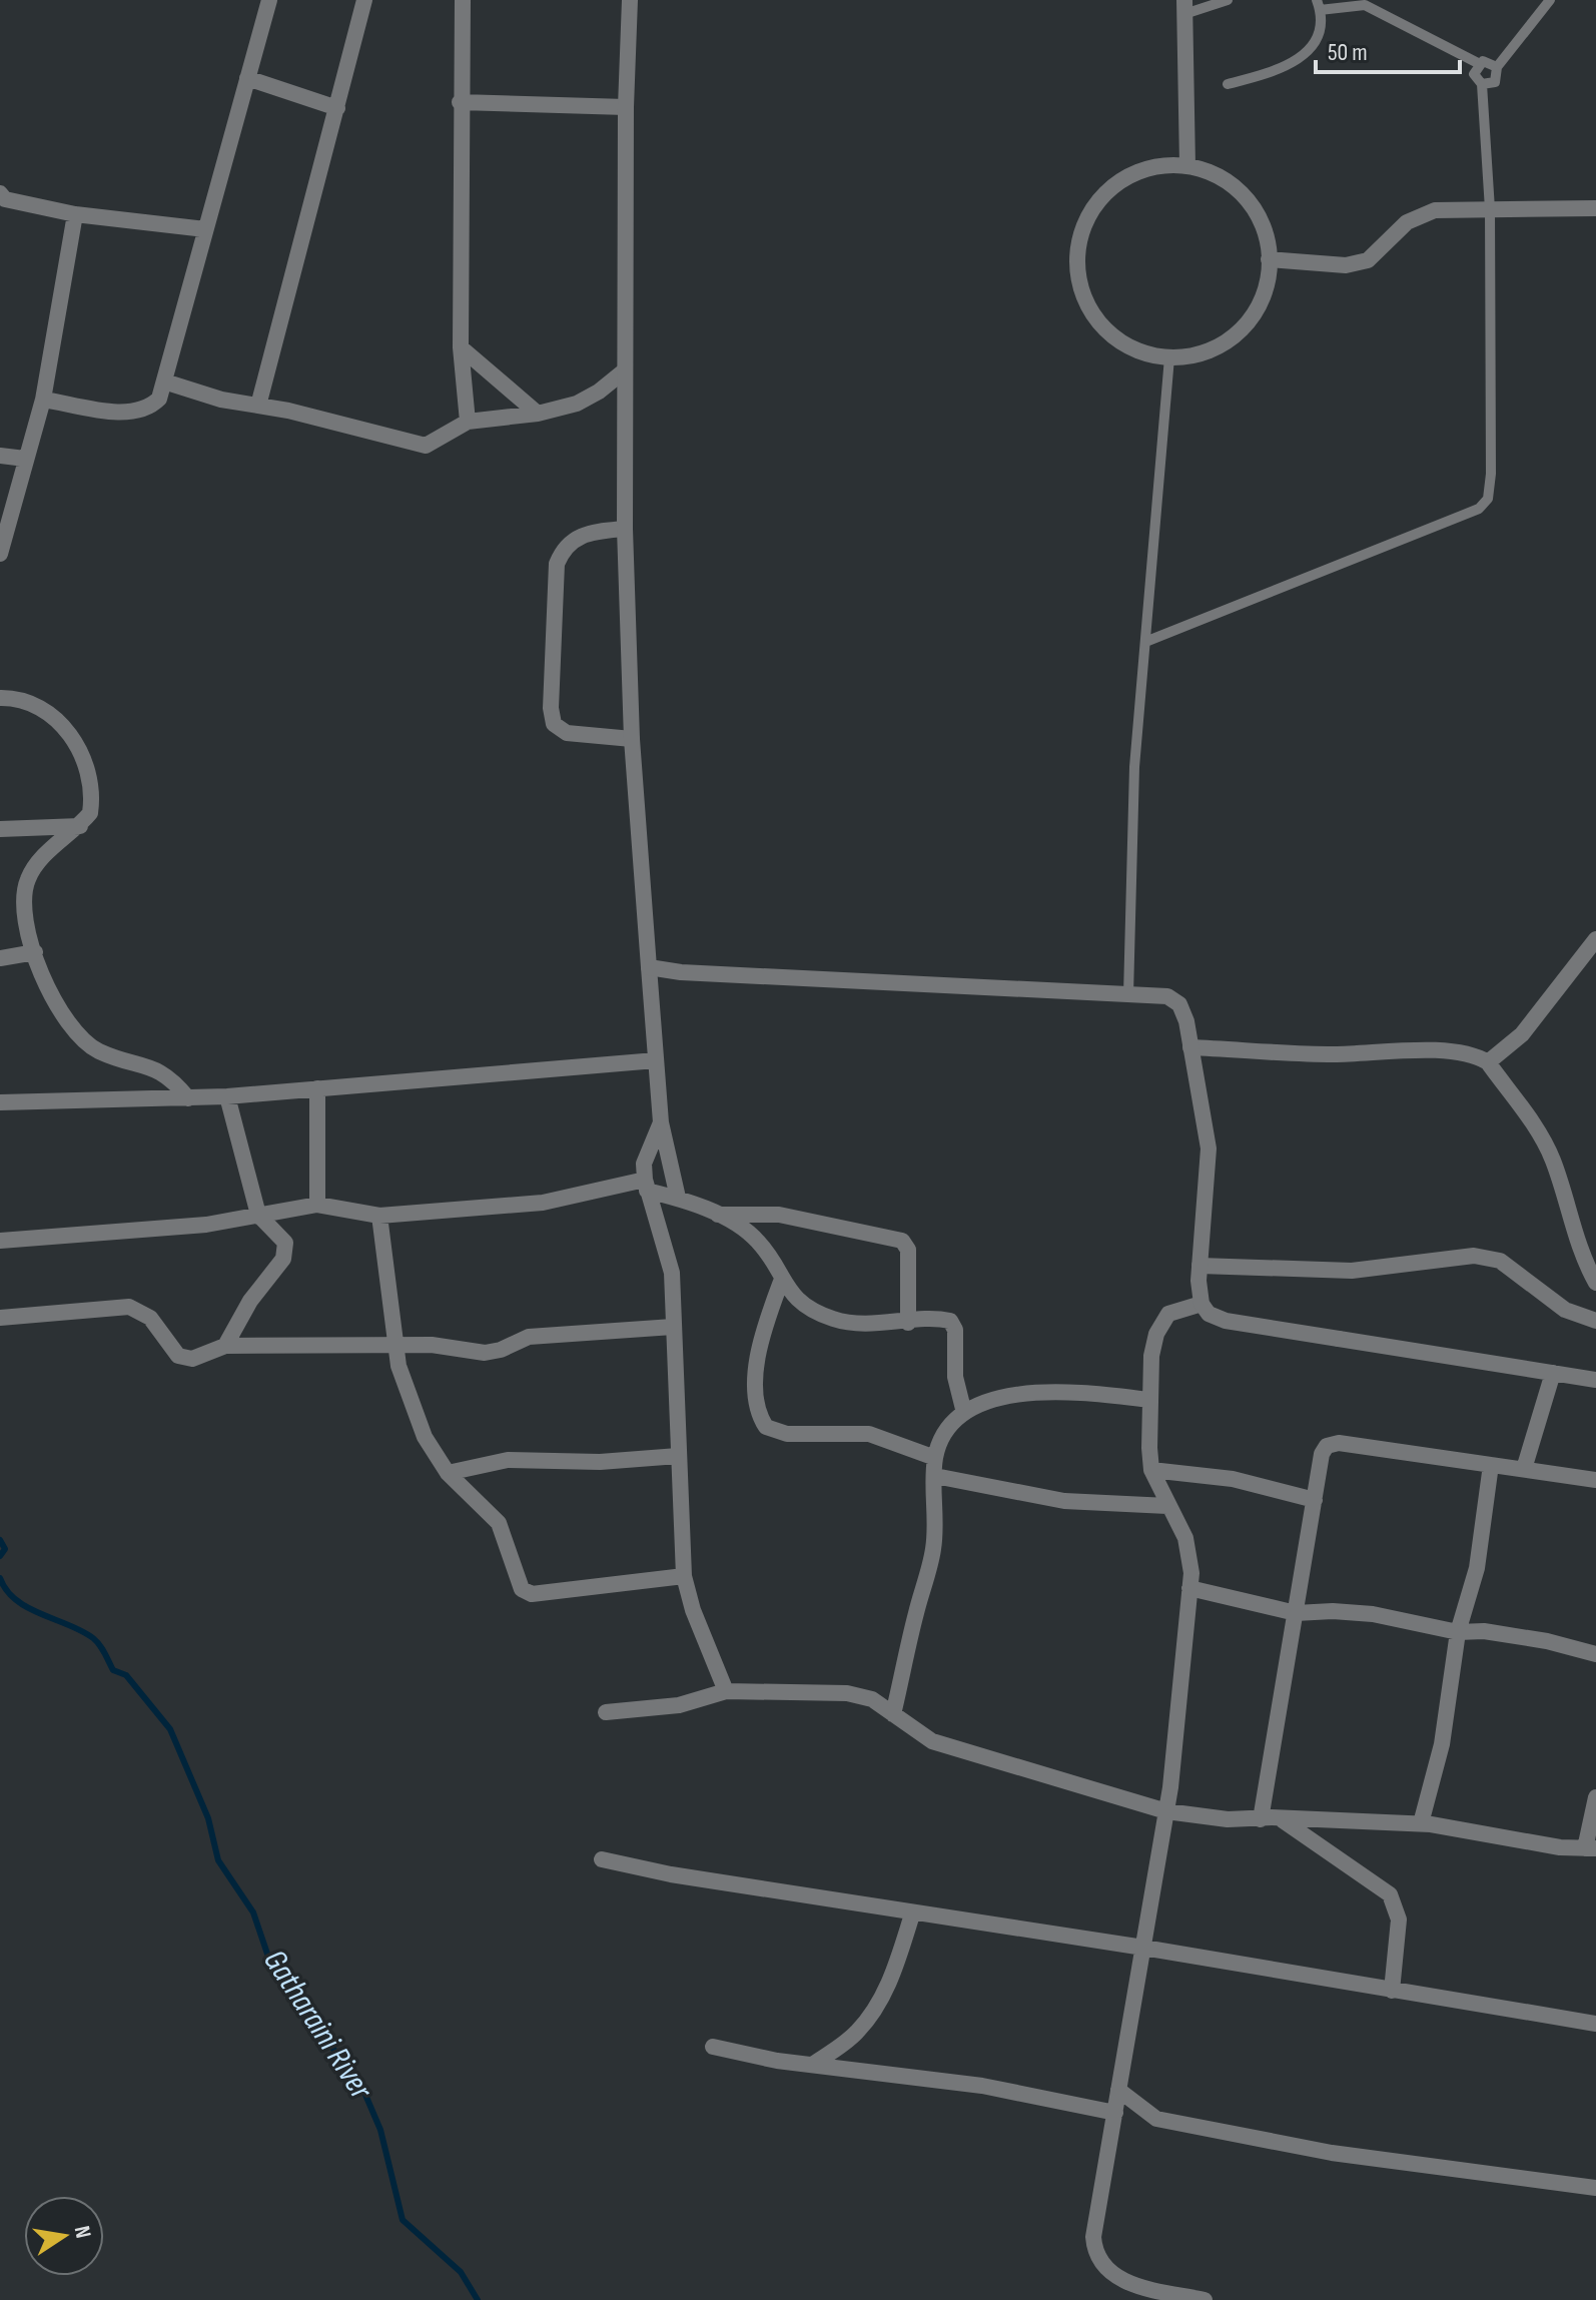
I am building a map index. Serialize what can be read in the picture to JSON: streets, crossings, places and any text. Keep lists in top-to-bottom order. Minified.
{"water":["Gatharaini River"],"scale_bar":"50 m","north":"right"}
